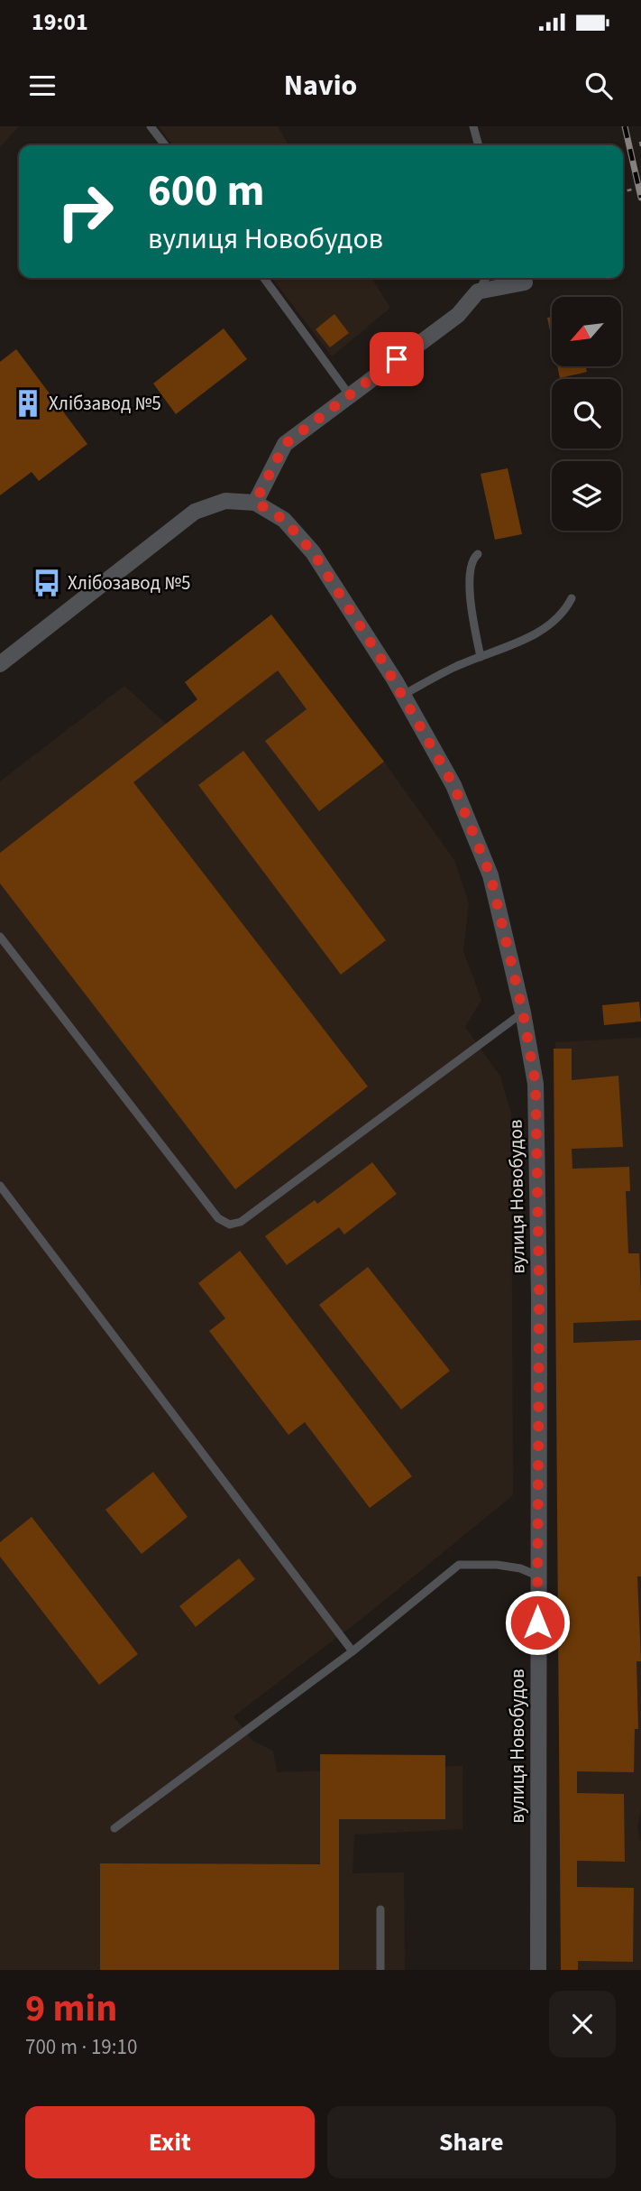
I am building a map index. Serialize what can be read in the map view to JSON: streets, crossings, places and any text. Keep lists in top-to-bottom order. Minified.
{"streets":{"street":["вулиця Новобудов"]},"places":{"building":["Хлібзавод №5"],"bus stop":["Хлібозавод №5"]},"north":"bottom left","page":{"status":"19:01","header":"Navio","turn":["600 m","вулиця Новобудов"],"heading":["9 min","700 m · 19:10"],"buttons":["Exit","Share"]}}
